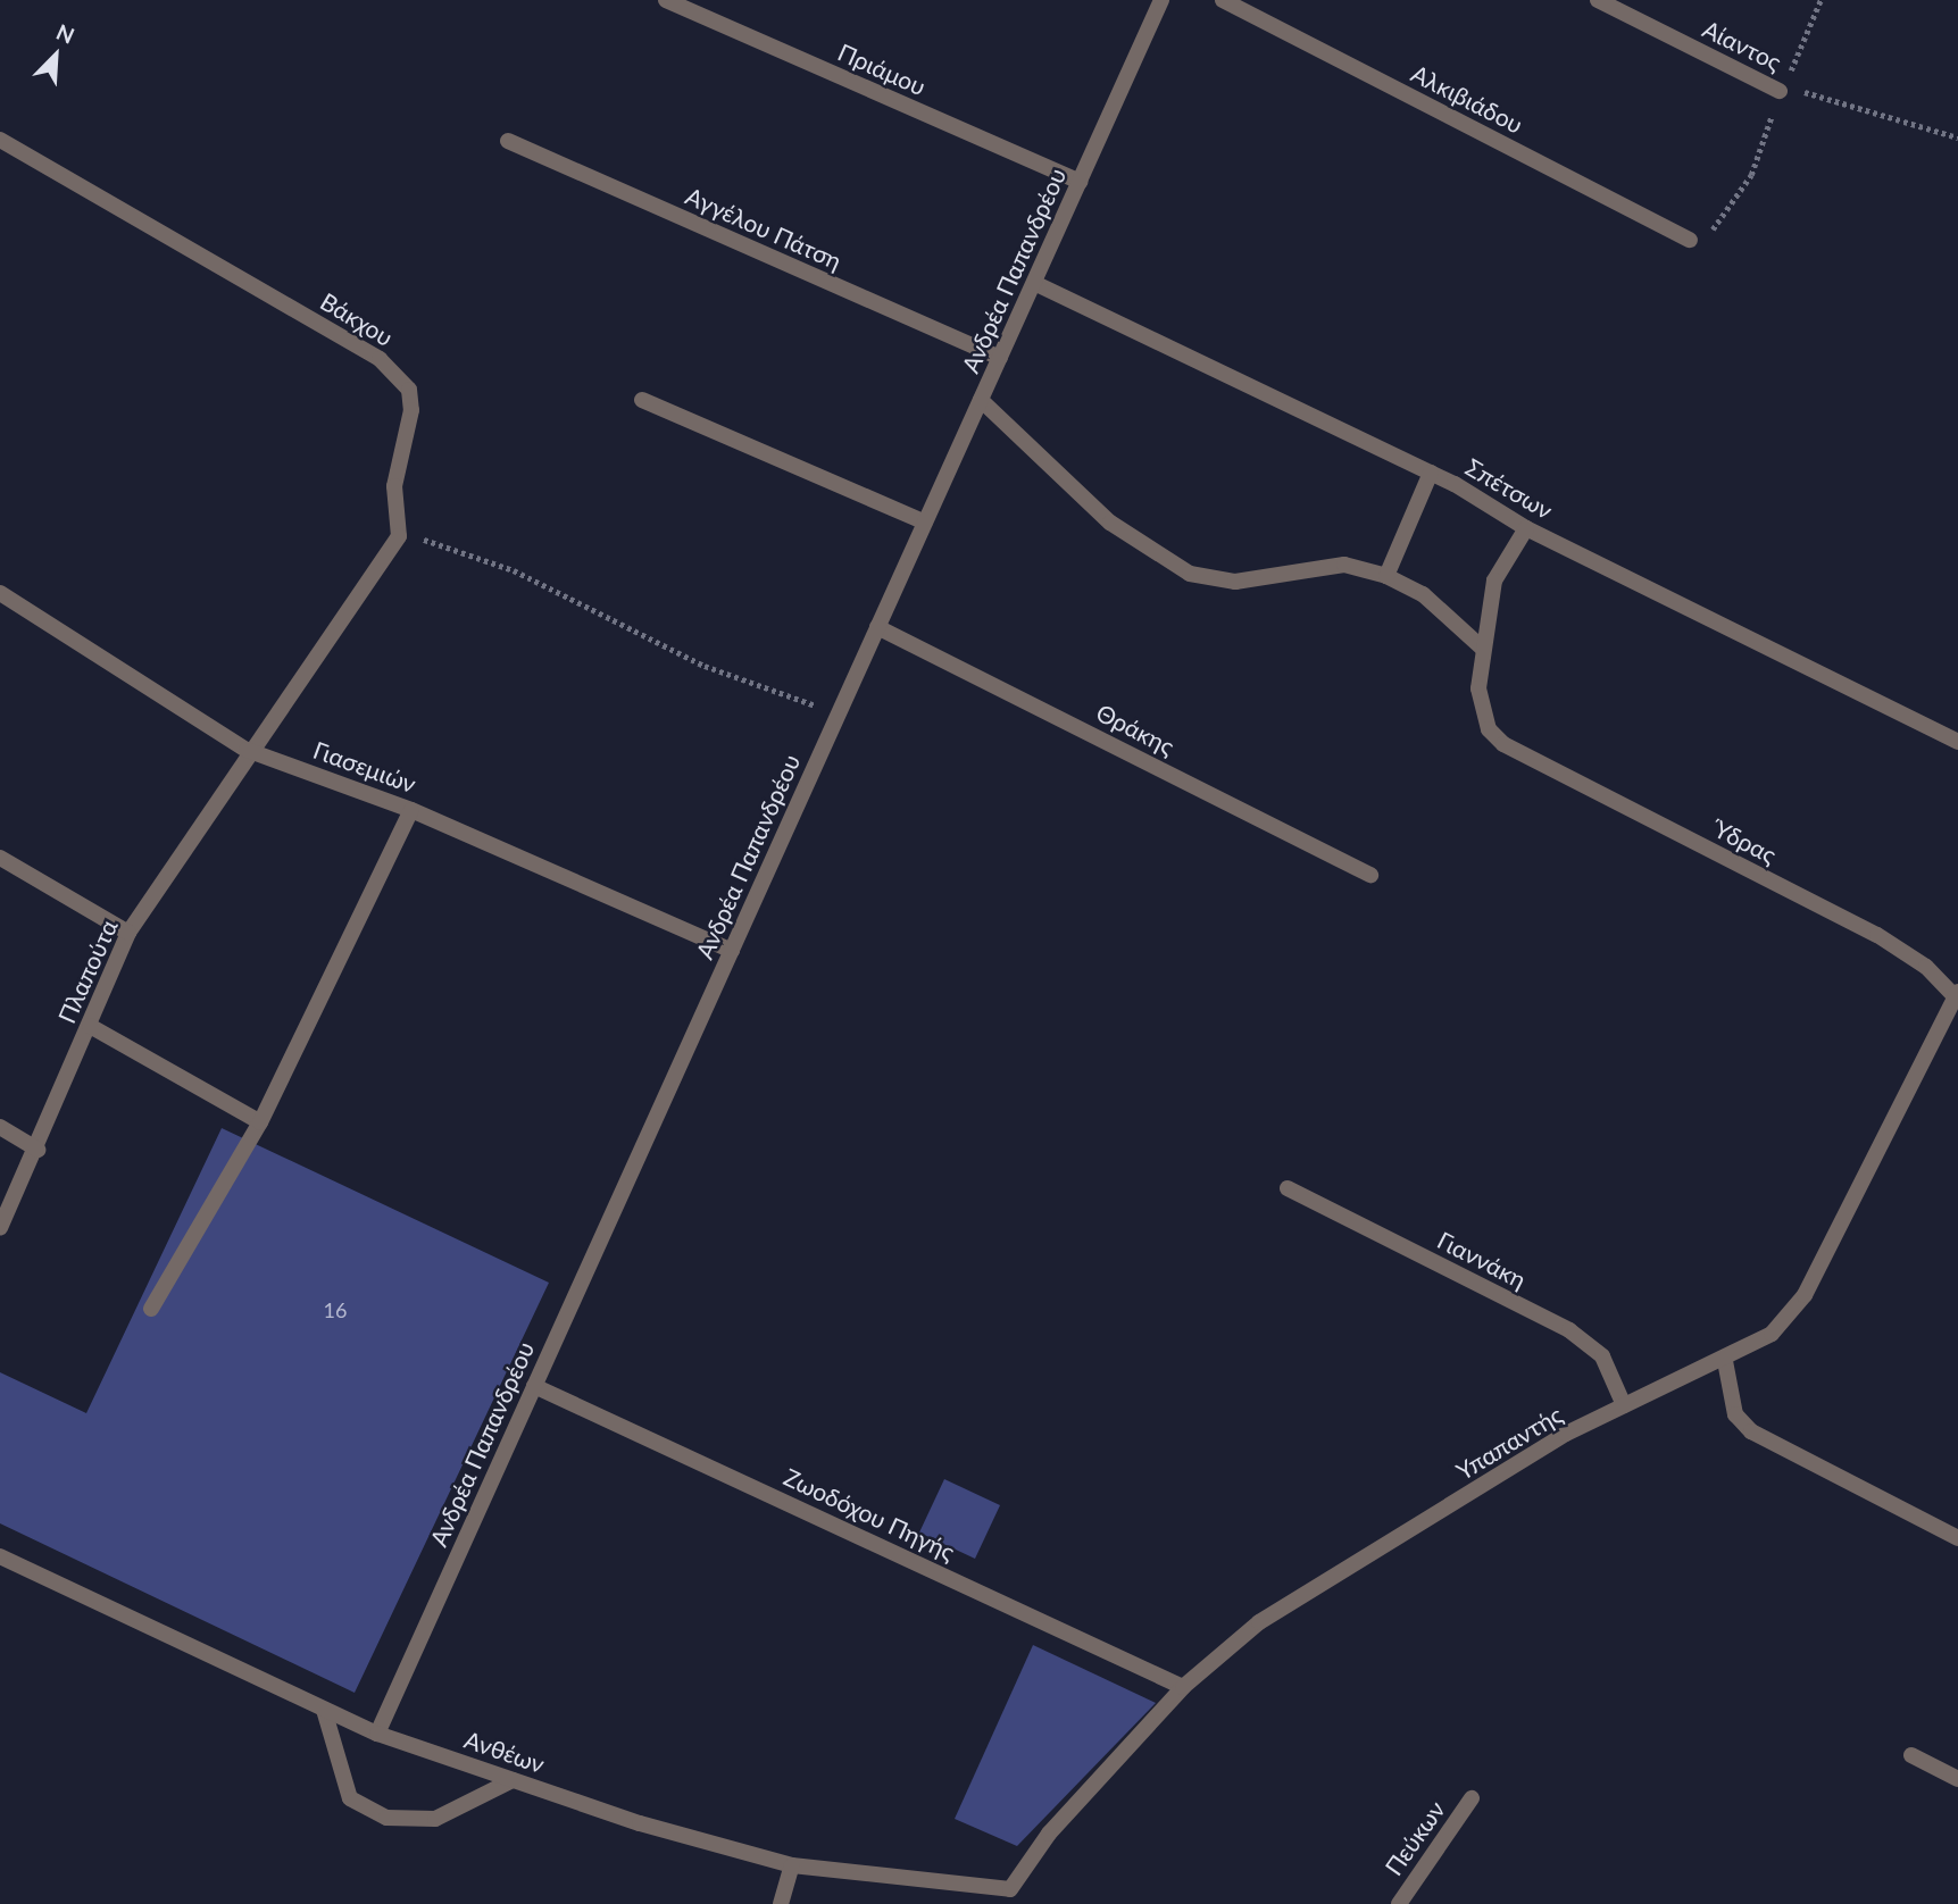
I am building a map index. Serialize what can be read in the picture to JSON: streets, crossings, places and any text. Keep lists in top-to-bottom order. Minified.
{"streets":{"street":["Αίαντος","Πριάμου","Αλκιβιάδου","Αγγέλου Πάτση","Ανδρέα Παπανδρέου","Βάκχου","Σπέτσων","Θράκης","Γιασεμιών","Ύδρας","Πλαπούτα","Γιαννάκη","Υπαπαντής","Ζωοδόχου Πηγής","Ανθέων","Πεύκων"]},"crossings":[["Πριάμου","Ανδρέα Παπανδρέου"],["Αγγέλου Πάτση","Ανδρέα Παπανδρέου"],["Ανδρέα Παπανδρέου","Σπέτσων"],["Ανδρέα Παπανδρέου","Θράκης"],["Ανδρέα Παπανδρέου","Γιασεμιών"],["Ανδρέα Παπανδρέου","Ζωοδόχου Πηγής"],["Ανδρέα Παπανδρέου","Ανθέων"],["Γιασεμιών","Πλαπούτα"],["Ύδρας","Υπαπαντής"],["Γιαννάκη","Υπαπαντής"],["Υπαπαντής","Ζωοδόχου Πηγής"],["Υπαπαντής","Ανθέων"]],"house_numbers":["16"],"north":"top right"}
